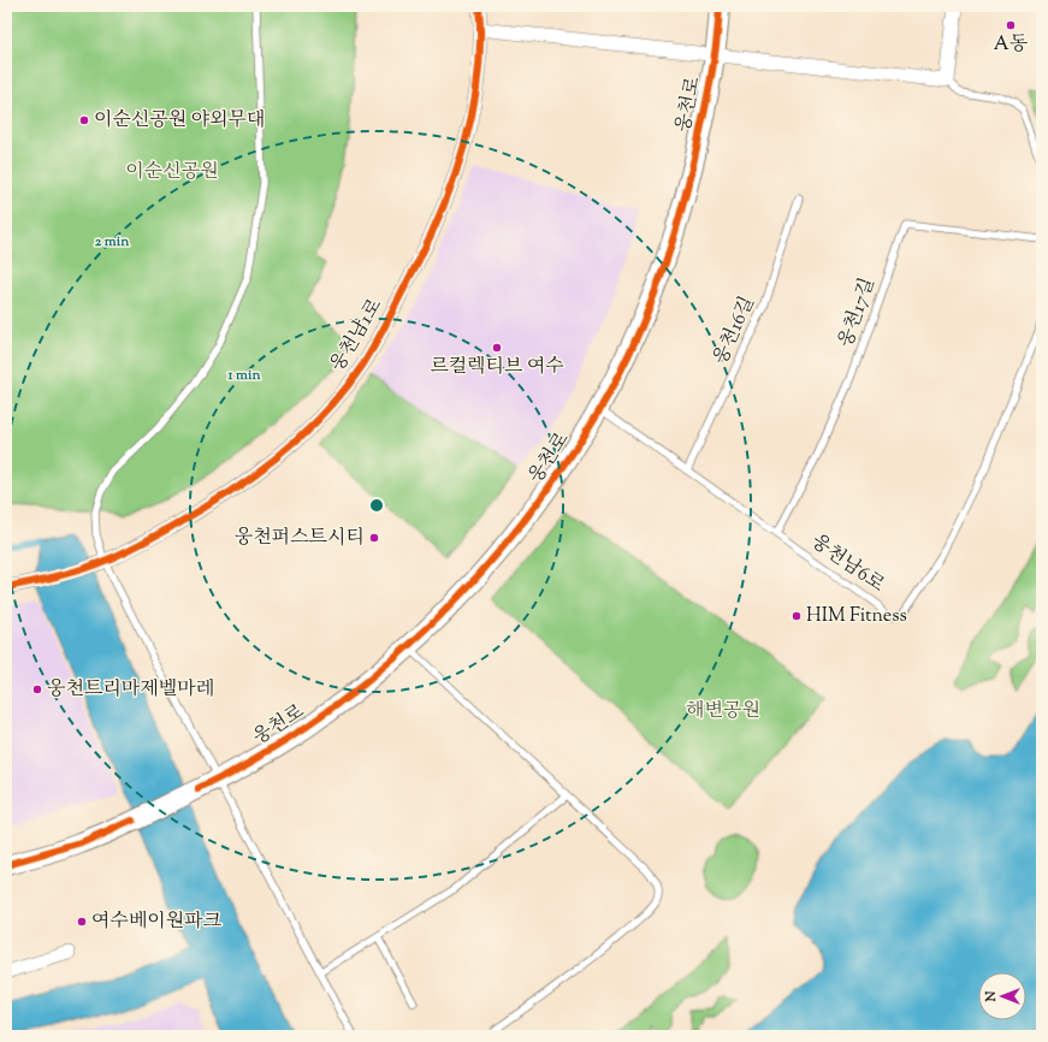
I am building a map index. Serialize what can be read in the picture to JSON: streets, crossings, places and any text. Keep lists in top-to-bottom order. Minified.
{"streets":{"street":["웅천로","웅천남1로"],"lane":["웅천17길","웅천16길","웅천남6로"]},"crossings":[["웅천로","웅천남6로"],["웅천17길","웅천남6로"],["웅천16길","웅천남6로"]],"parks":["이순신공원","해변공원"],"places":["A동","이순신공원 야외무대","르컬렉티브 여수","웅천퍼스트시티","HIM Fitness","웅천트리마제벨마레","여수베이원파크"],"north":"left","rings":["2 min","1 min"]}
